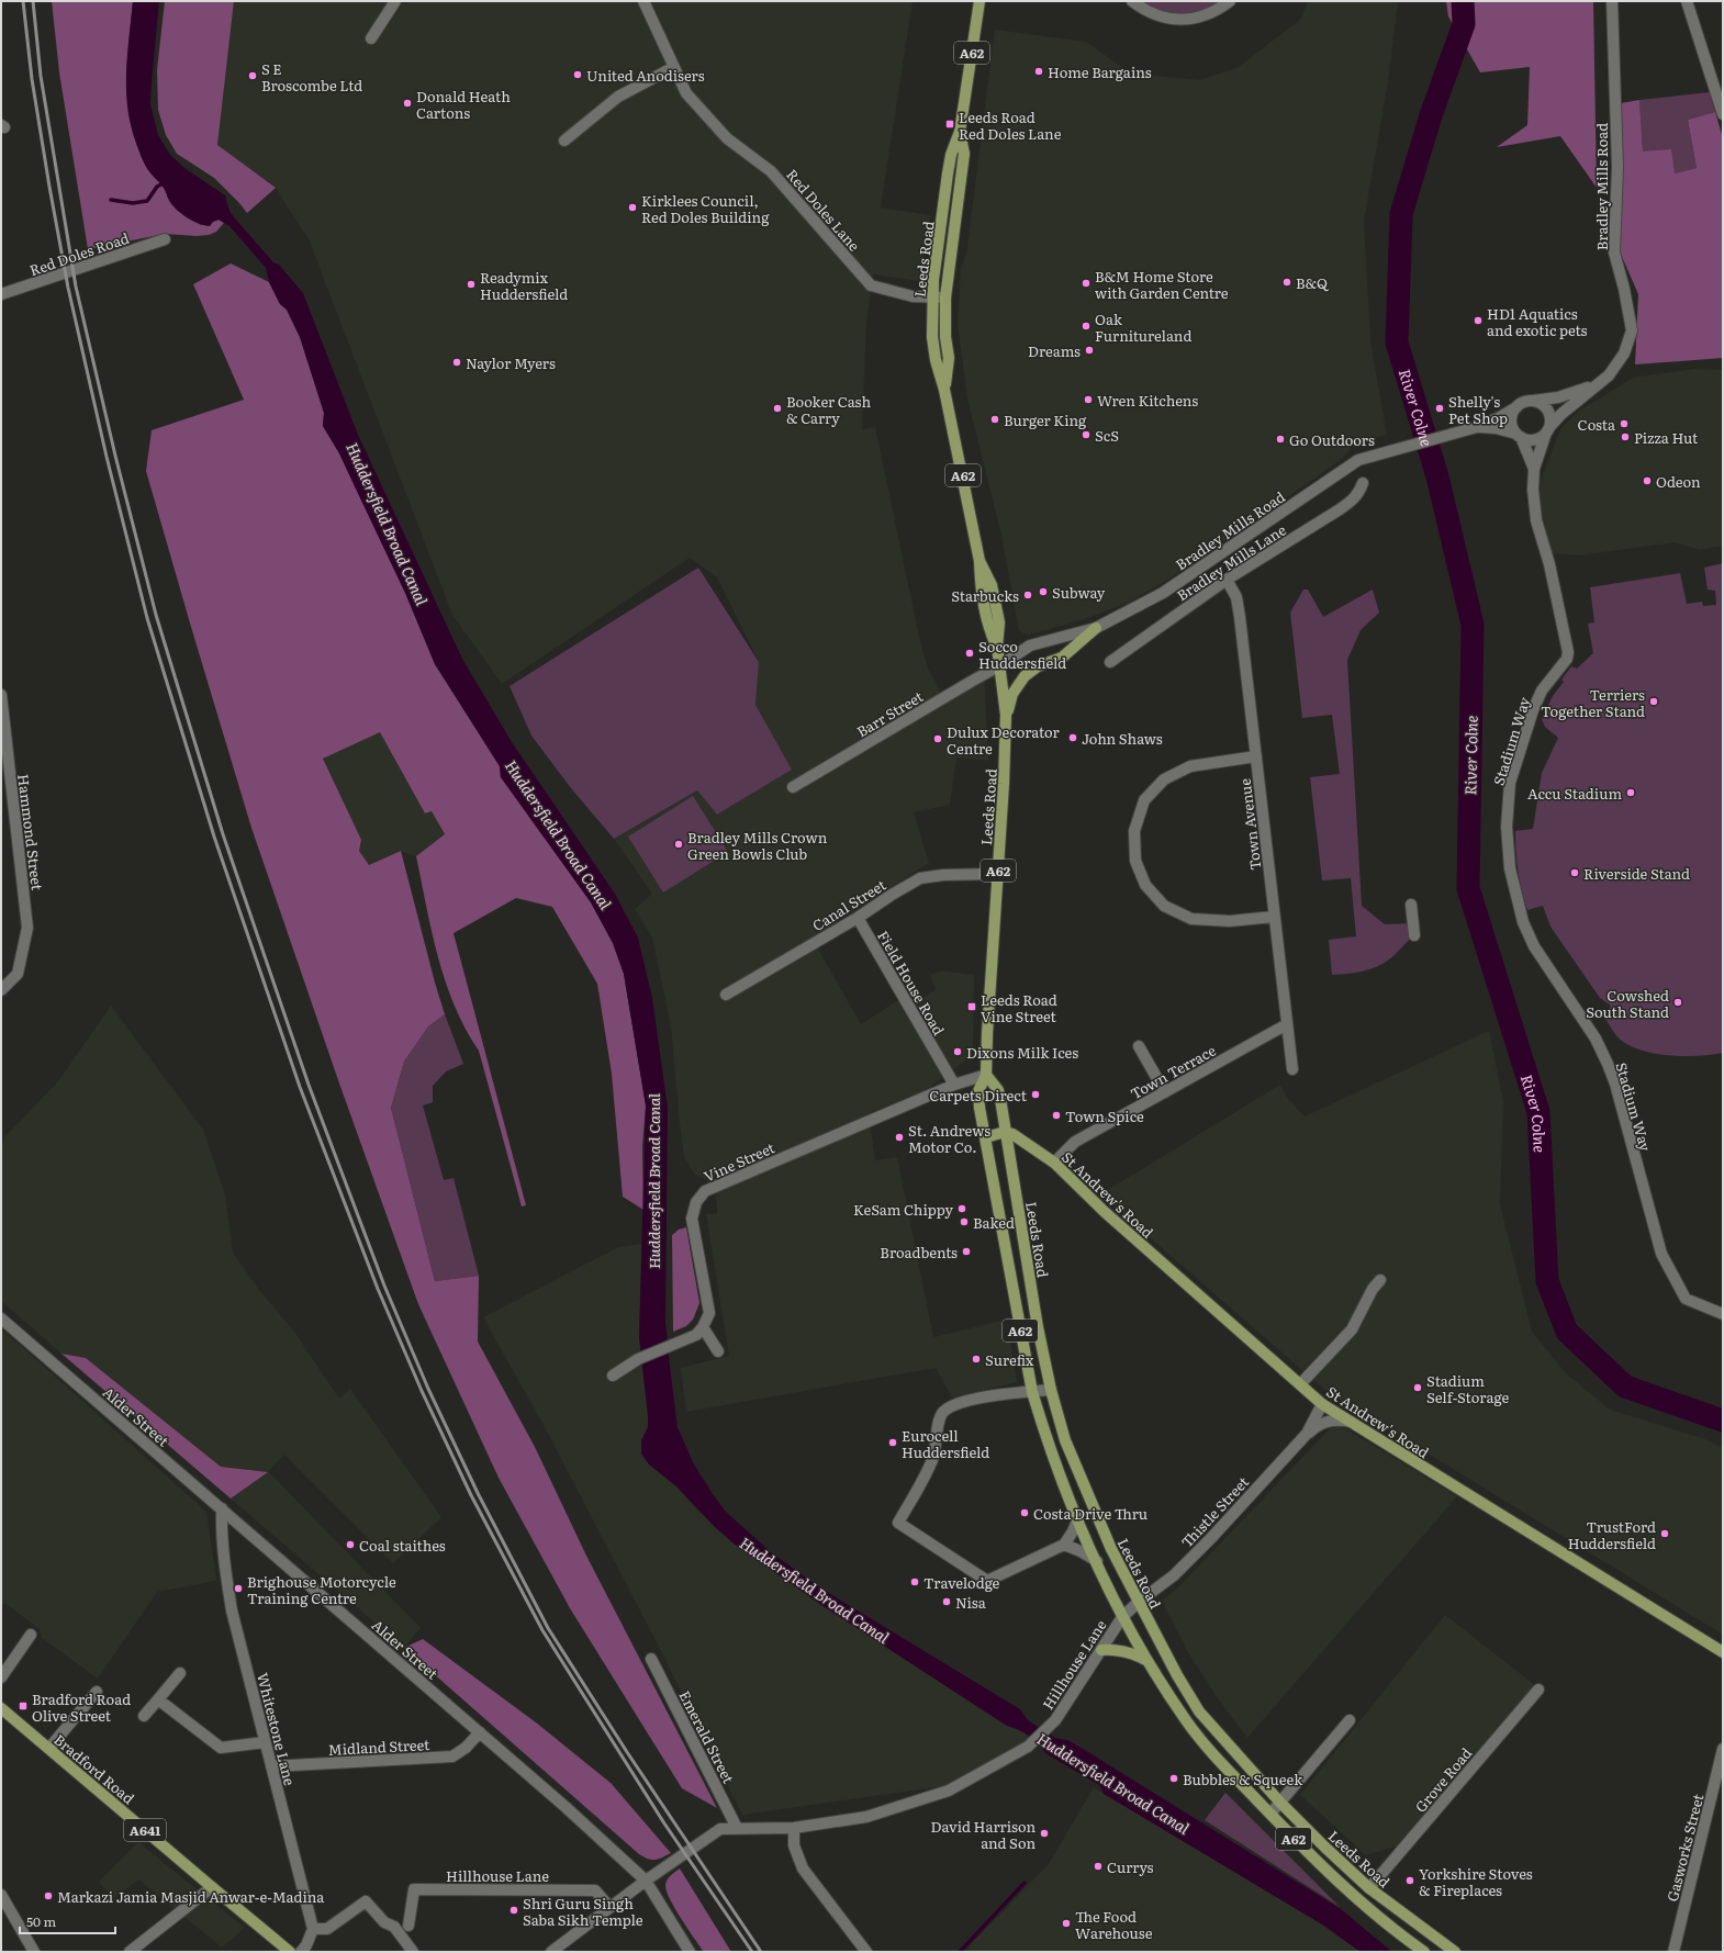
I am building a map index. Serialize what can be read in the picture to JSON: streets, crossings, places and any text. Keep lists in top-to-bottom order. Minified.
{"streets":{"main road":["A62","Leeds Road","St Andrew's Road","Bradford Road","A641"],"street":["Bradley Mills Road","Red Doles Lane","Red Doles Road","Bradley Mills Lane","Barr Street","Stadium Way","Town Avenue","Hammond Street","Canal Street","Field House Road","Town Terrace","Vine Street","Alder Street","Thistle Street","Hillhouse Lane","Whitestone Lane","Emerald Street","Midland Street","Grove Road","Gasworks Street"]},"crossings":[["Bradley Mills Road","Leeds Road"],["Bradley Mills Road","Barr Street"],["Bradley Mills Road","Stadium Way"],["Red Doles Lane","Leeds Road"],["Leeds Road","Barr Street"],["Leeds Road","Canal Street"],["Leeds Road","Vine Street"],["Leeds Road","St Andrew's Road"],["Leeds Road","Thistle Street"],["Leeds Road","Hillhouse Lane"],["Leeds Road","Grove Road"],["Bradley Mills Lane","Town Avenue"],["Town Avenue","Town Terrace"],["Canal Street","Field House Road"],["Field House Road","Vine Street"],["Town Terrace","St Andrew's Road"],["St Andrew's Road","Thistle Street"],["Alder Street","Hillhouse Lane"],["Alder Street","Whitestone Lane"],["Alder Street","Midland Street"],["Thistle Street","Hillhouse Lane"],["Hillhouse Lane","Emerald Street"],["Whitestone Lane","Midland Street"]],"water":["River Colne","Huddersfield Broad Canal"],"places":{"other":["Home Bargains","United Anodisers","S E Broscombe Ltd","Donald Heath Cartons","Kirklees Council, Red Doles Building","B&Q","B&M Home Store with Garden Centre","Readymix Huddersfield","HD1 Aquatics and exotic pets","Oak Furnitureland","Dreams","Naylor Myers","Wren Kitchens","Booker Cash & Carry","Shelly's Pet Shop","Burger King","Costa","ScS","Pizza Hut","Go Outdoors","Odeon","Subway","Starbucks","Socco Huddersfield","Terriers Together Stand","John Shaws","Dulux Decorator Centre","Accu Stadium","Bradley Mills Crown Green Bowls Club","Riverside Stand","Cowshed South Stand","Dixons Milk Ices","Carpets Direct","Town Spice","St. Andrews Motor Co.","KeSam Chippy","Baked","Broadbents","Surefix","Stadium Self-Storage","Eurocell Huddersfield","Costa Drive Thru","TrustFord Huddersfield","Coal staithes","Travelodge","Brighouse Motorcycle Training Centre","Nisa","Bubbles & Squeek","David Harrison and Son","Currys","Yorkshire Stoves & Fireplaces","Markazi Jamia Masjid Anwar-e-Madina","Shri Guru Singh Saba Sikh Temple","The Food Warehouse"],"transit":["Leeds Road Red Doles Lane","Leeds Road Vine Street","Bradford Road Olive Street"]},"scale_bar":"50 m"}
